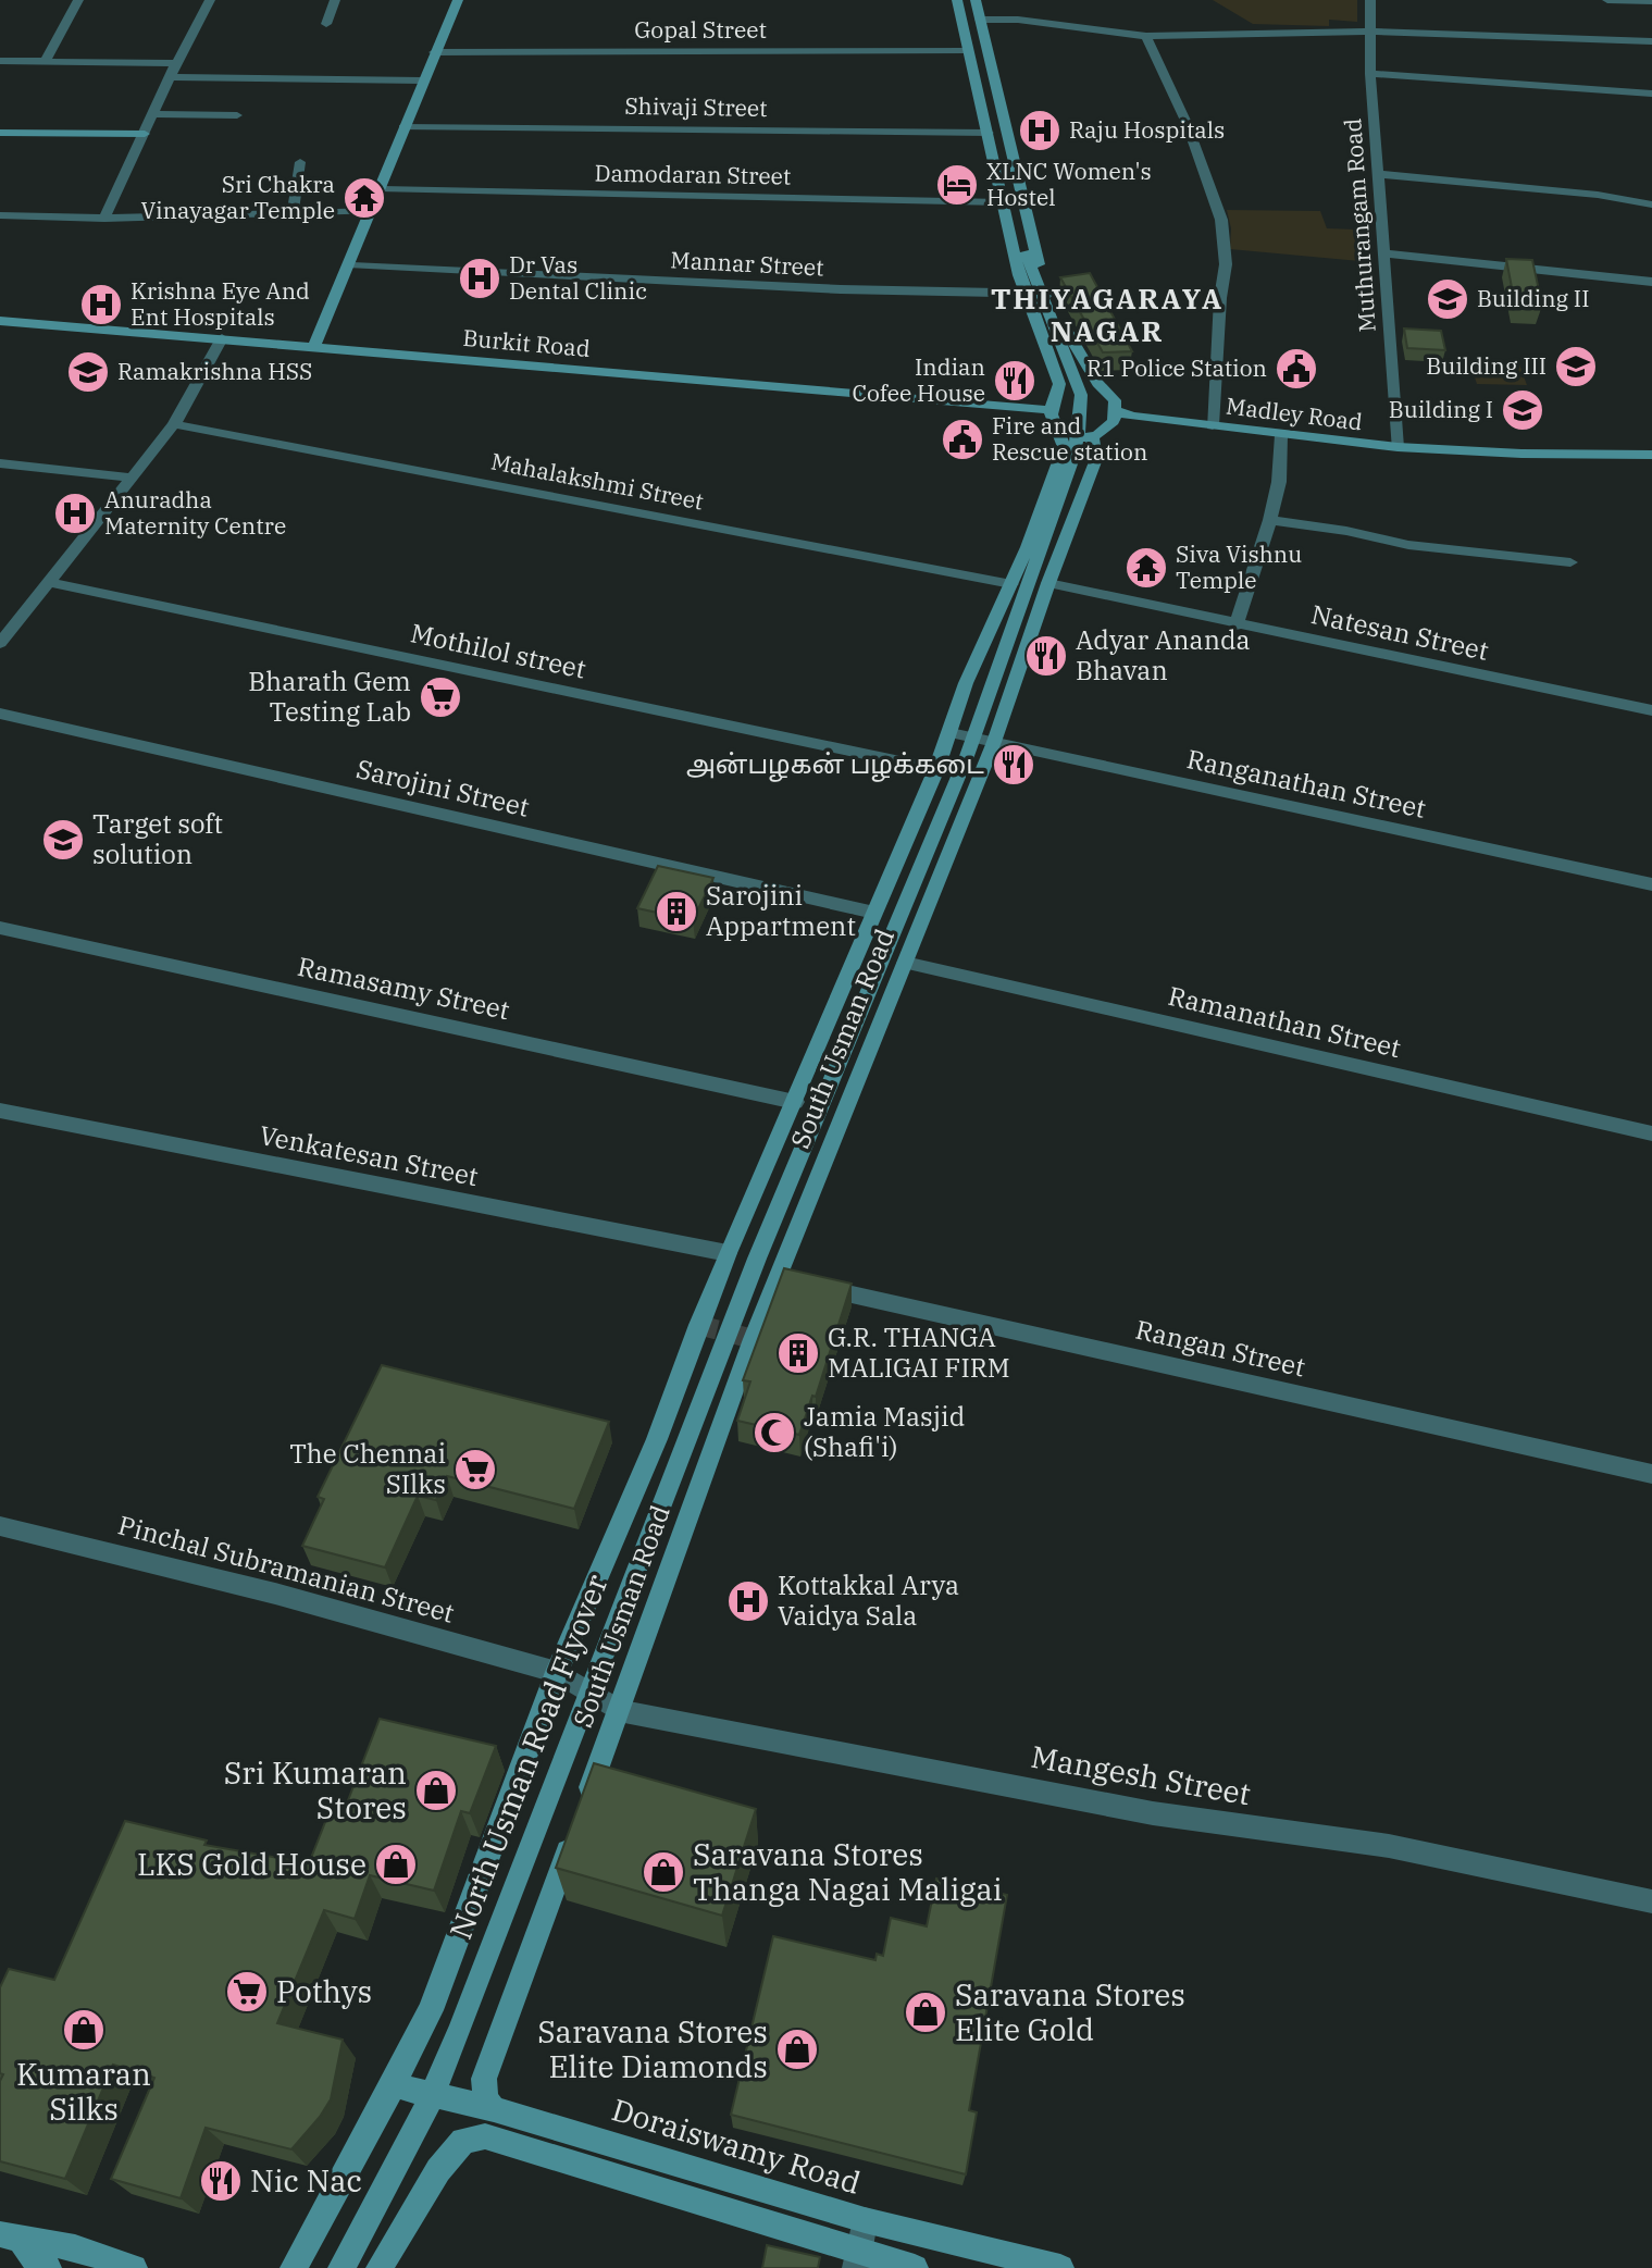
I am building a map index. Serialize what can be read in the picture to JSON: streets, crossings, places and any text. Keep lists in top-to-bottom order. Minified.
{"streets":{"main road":["Burkit Road","Madley Road","South Usman Road","North Usman Road Flyover","Doraiswamy Road"],"street":["Gopal Street","Shivaji Street","Damodaran Street","Muthurangam Road","Mannar Street","Mahalakshmi Street","Natesan Street","Mothilol street","Ranganathan Street","Sarojini Street","Ramasamy Street","Ramanathan Street","Venkatesan Street","Rangan Street","Pinchal Subramanian Street","Mangesh Street"]},"crossings":[["Muthurangam Road","Madley Road"],["Burkit Road","Madley Road"],["Burkit Road","South Usman Road"],["Madley Road","South Usman Road"],["Mahalakshmi Street","South Usman Road"],["Natesan Street","South Usman Road"],["Mothilol street","South Usman Road"],["Ranganathan Street","South Usman Road"],["Sarojini Street","South Usman Road"],["Ramasamy Street","South Usman Road"],["Ramanathan Street","South Usman Road"],["South Usman Road","Venkatesan Street"],["South Usman Road","Rangan Street"],["South Usman Road","Pinchal Subramanian Street"],["South Usman Road","Mangesh Street"],["South Usman Road","Doraiswamy Road"],["Pinchal Subramanian Street","Mangesh Street"]],"districts":["THIYAGARAYA NAGAR"],"places":{"hospital":["Raju Hospitals","Dr Vas Dental Clinic","Krishna Eye And Ent Hospitals","Anuradha Maternity Centre","Kottakkal Arya Vaidya Sala"],"hotel":["XLNC Women's Hostel"],"temple":["Sri Chakra Vinayagar Temple","Siva Vishnu Temple"],"school or university":["Building II","Building III","Ramakrishna HSS","Building I","Target soft solution"],"public building":["R1 Police Station","Fire and Rescue station"],"restaurant":["Indian Cofee House","Adyar Ananda Bhavan","அன்பழகன் பழக்கடை","Nic Nac"],"supermarket":["Bharath Gem Testing Lab","The Chennai SIlks","Pothys"],"building":["Sarojini Appartment","G.R. THANGA MALIGAI FIRM"],"mosque":["Jamia Masjid (Shafi'i)"],"shop":["Sri Kumaran Stores","LKS Gold House","Saravana Stores Thanga Nagai Maligai","Saravana Stores Elite Gold","Kumaran Silks","Saravana Stores Elite Diamonds"]}}
